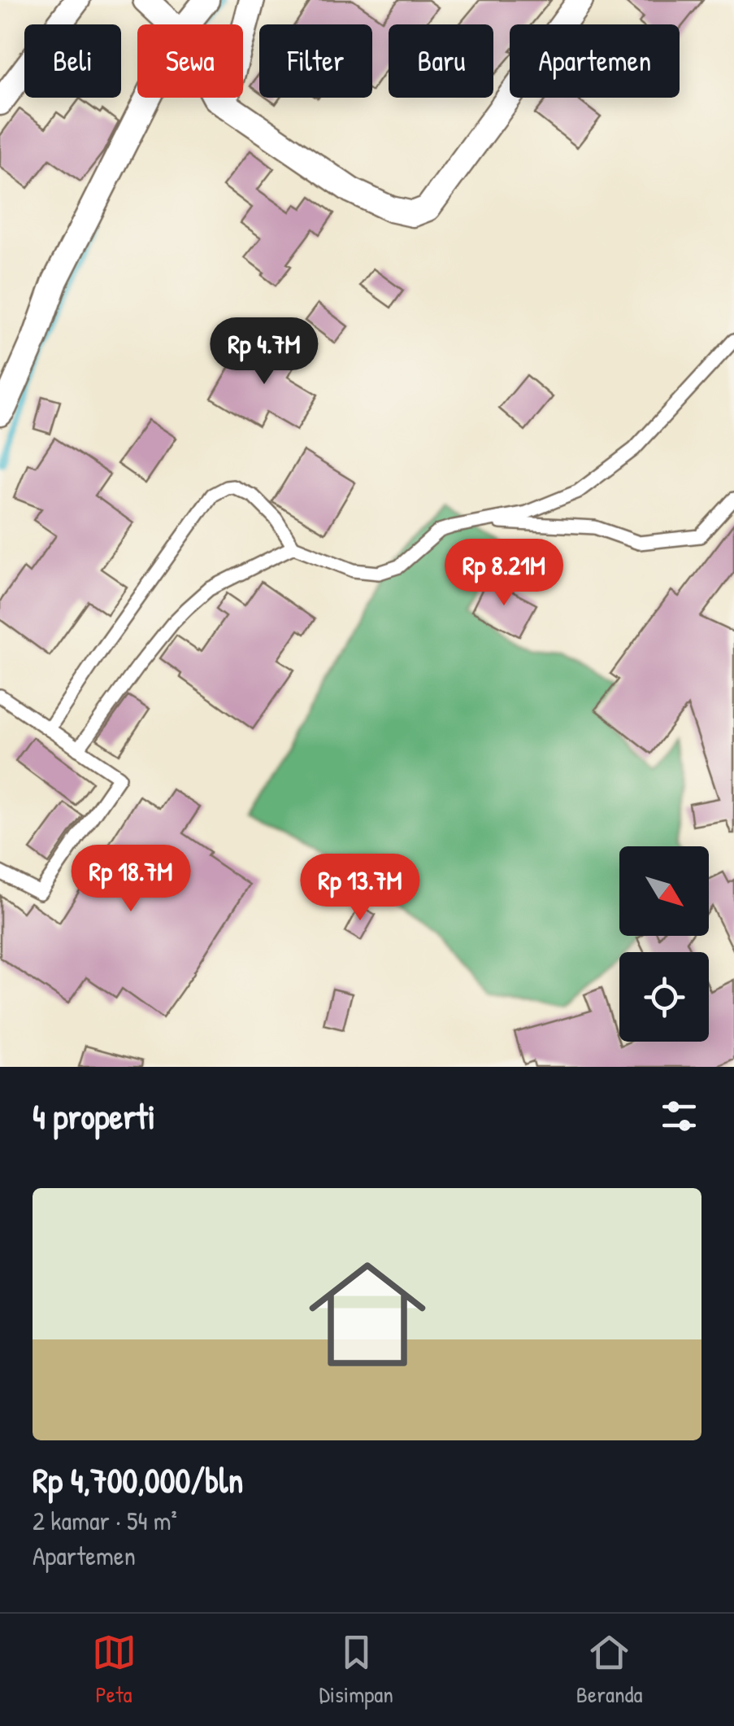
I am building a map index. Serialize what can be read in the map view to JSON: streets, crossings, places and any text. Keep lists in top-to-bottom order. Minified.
{"north":"bottom right","page":{"chip":["Beli","Sewa","Filter","Baru","Apartemen"],"price":["Rp 4.7M","Rp 8.21M","Rp 18.7M","Rp 13.7M"],"heading":"4 properti","list":[{"name":"Rp 4,700,000/bln","note":"2 kamar · 54 m² · Apartemen"}],"tabs":["Peta","Disimpan","Beranda"]}}
